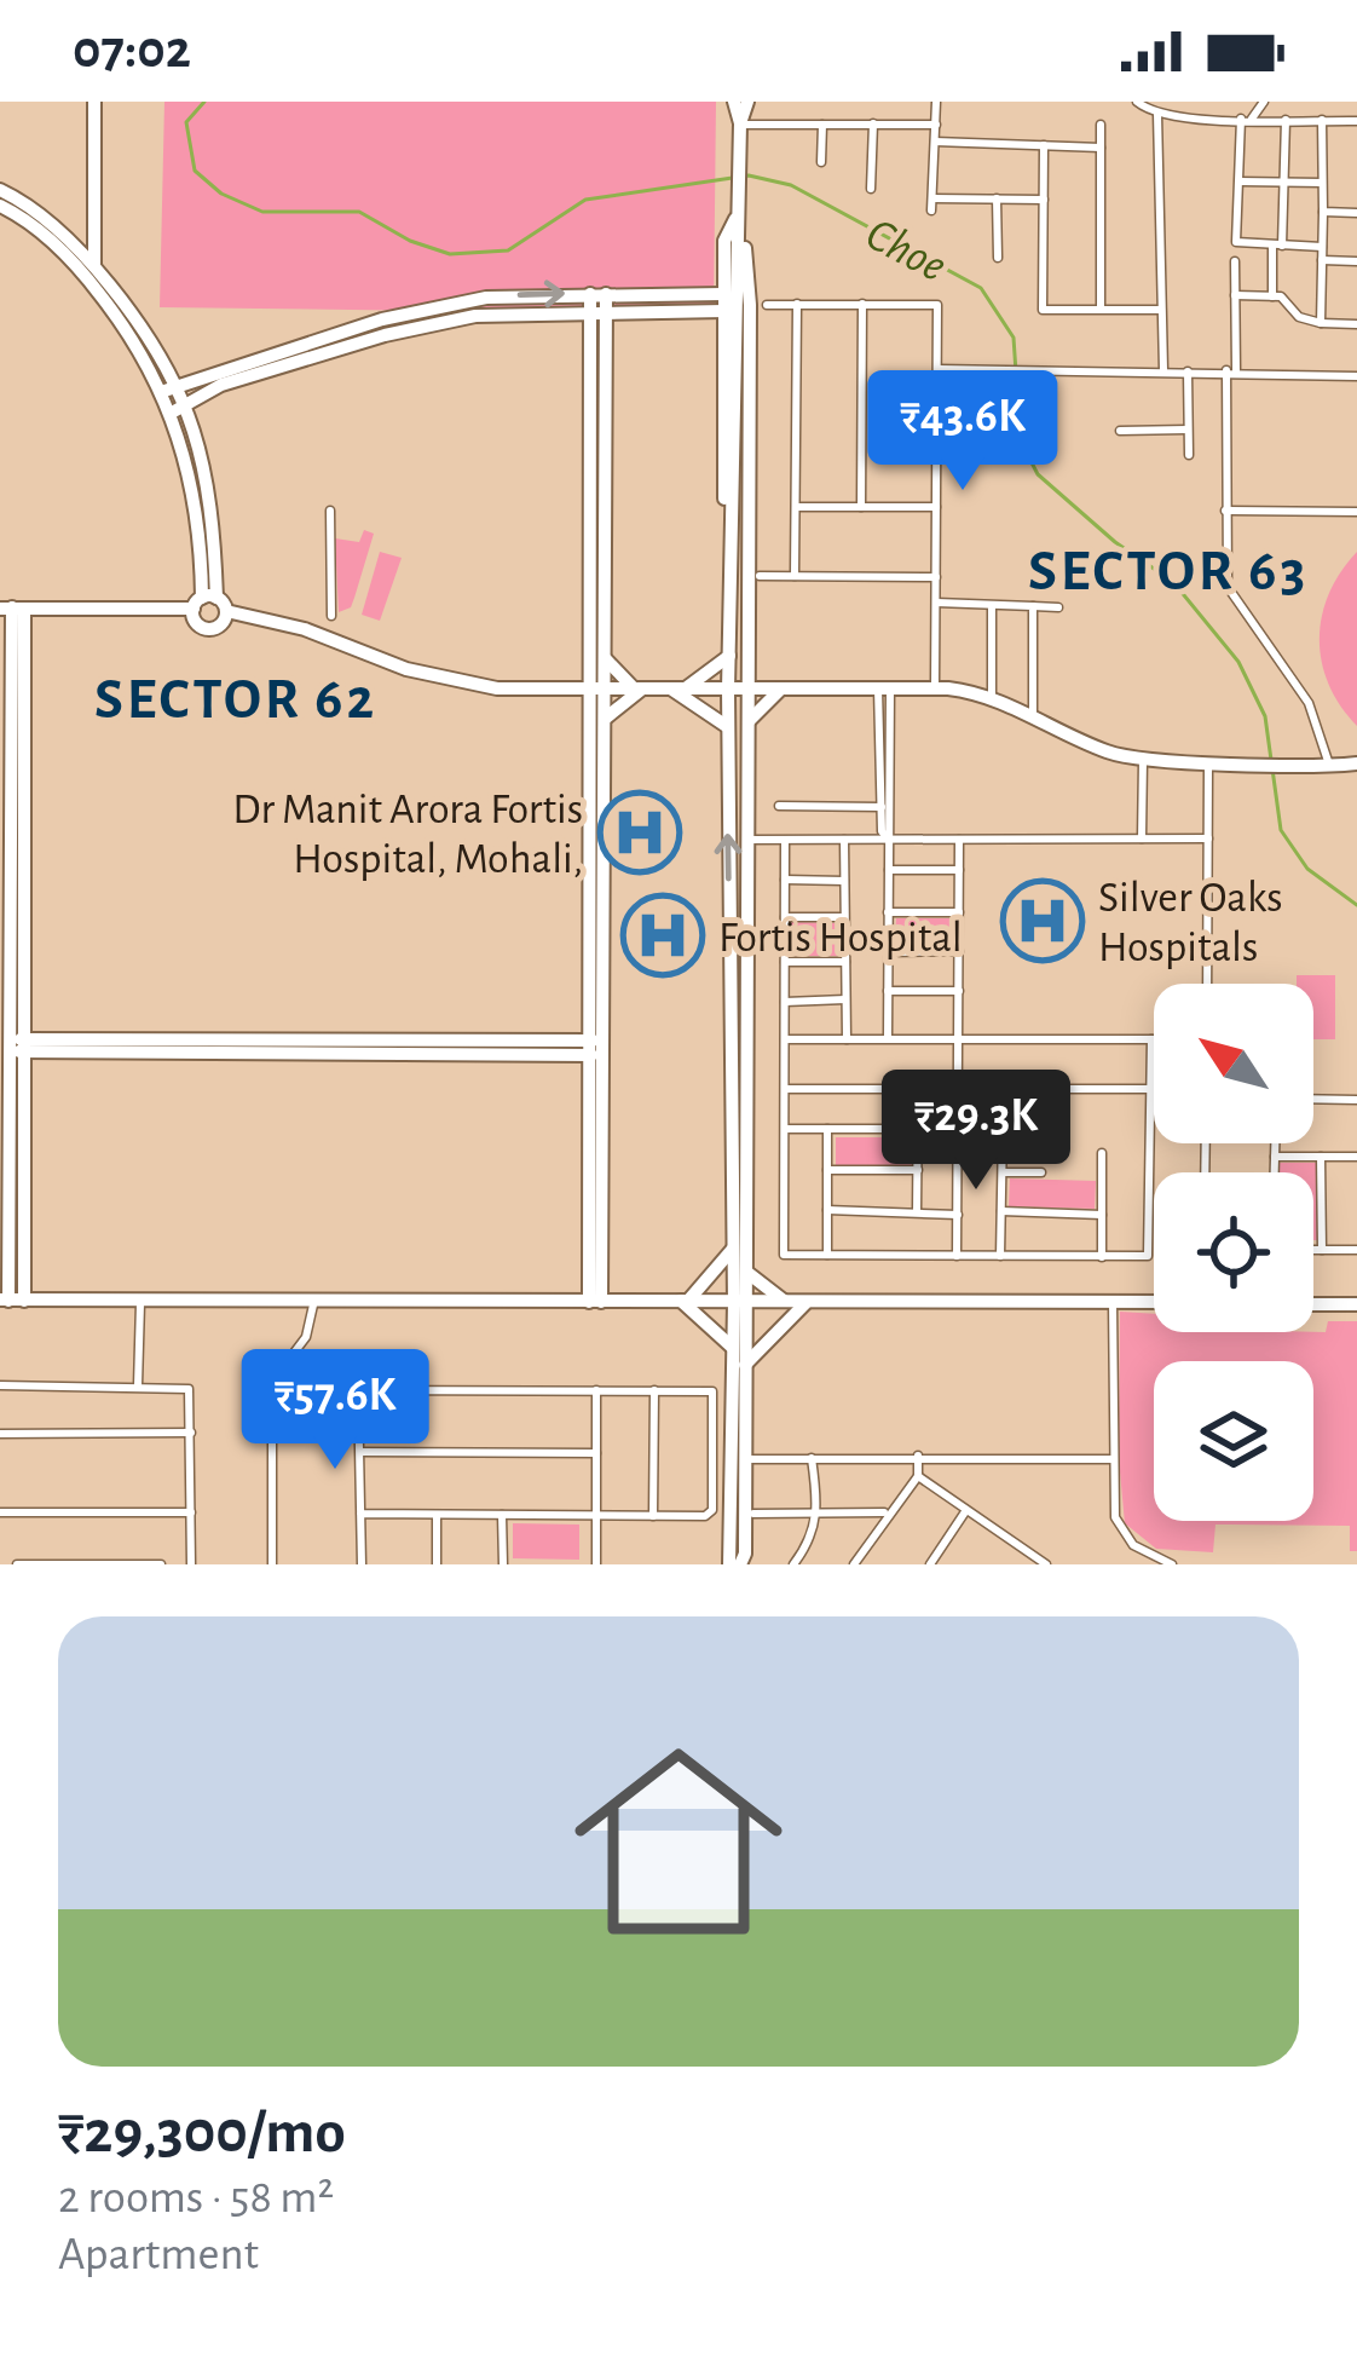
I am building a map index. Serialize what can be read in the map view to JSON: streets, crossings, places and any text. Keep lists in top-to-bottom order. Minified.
{"districts":["SECTOR 63","SECTOR 62"],"water":["Choe"],"places":{"hospital":["Dr Manit Arora Fortis Hospital, Mohali,","Silver Oaks Hospitals","Fortis Hospital"]},"north":"top left","page":{"status":"07:02","price":["₹43.6K","₹29.3K","₹57.6K"],"list":[{"name":"₹29,300/mo","note":"2 rooms · 58 m² · Apartment"}]}}
